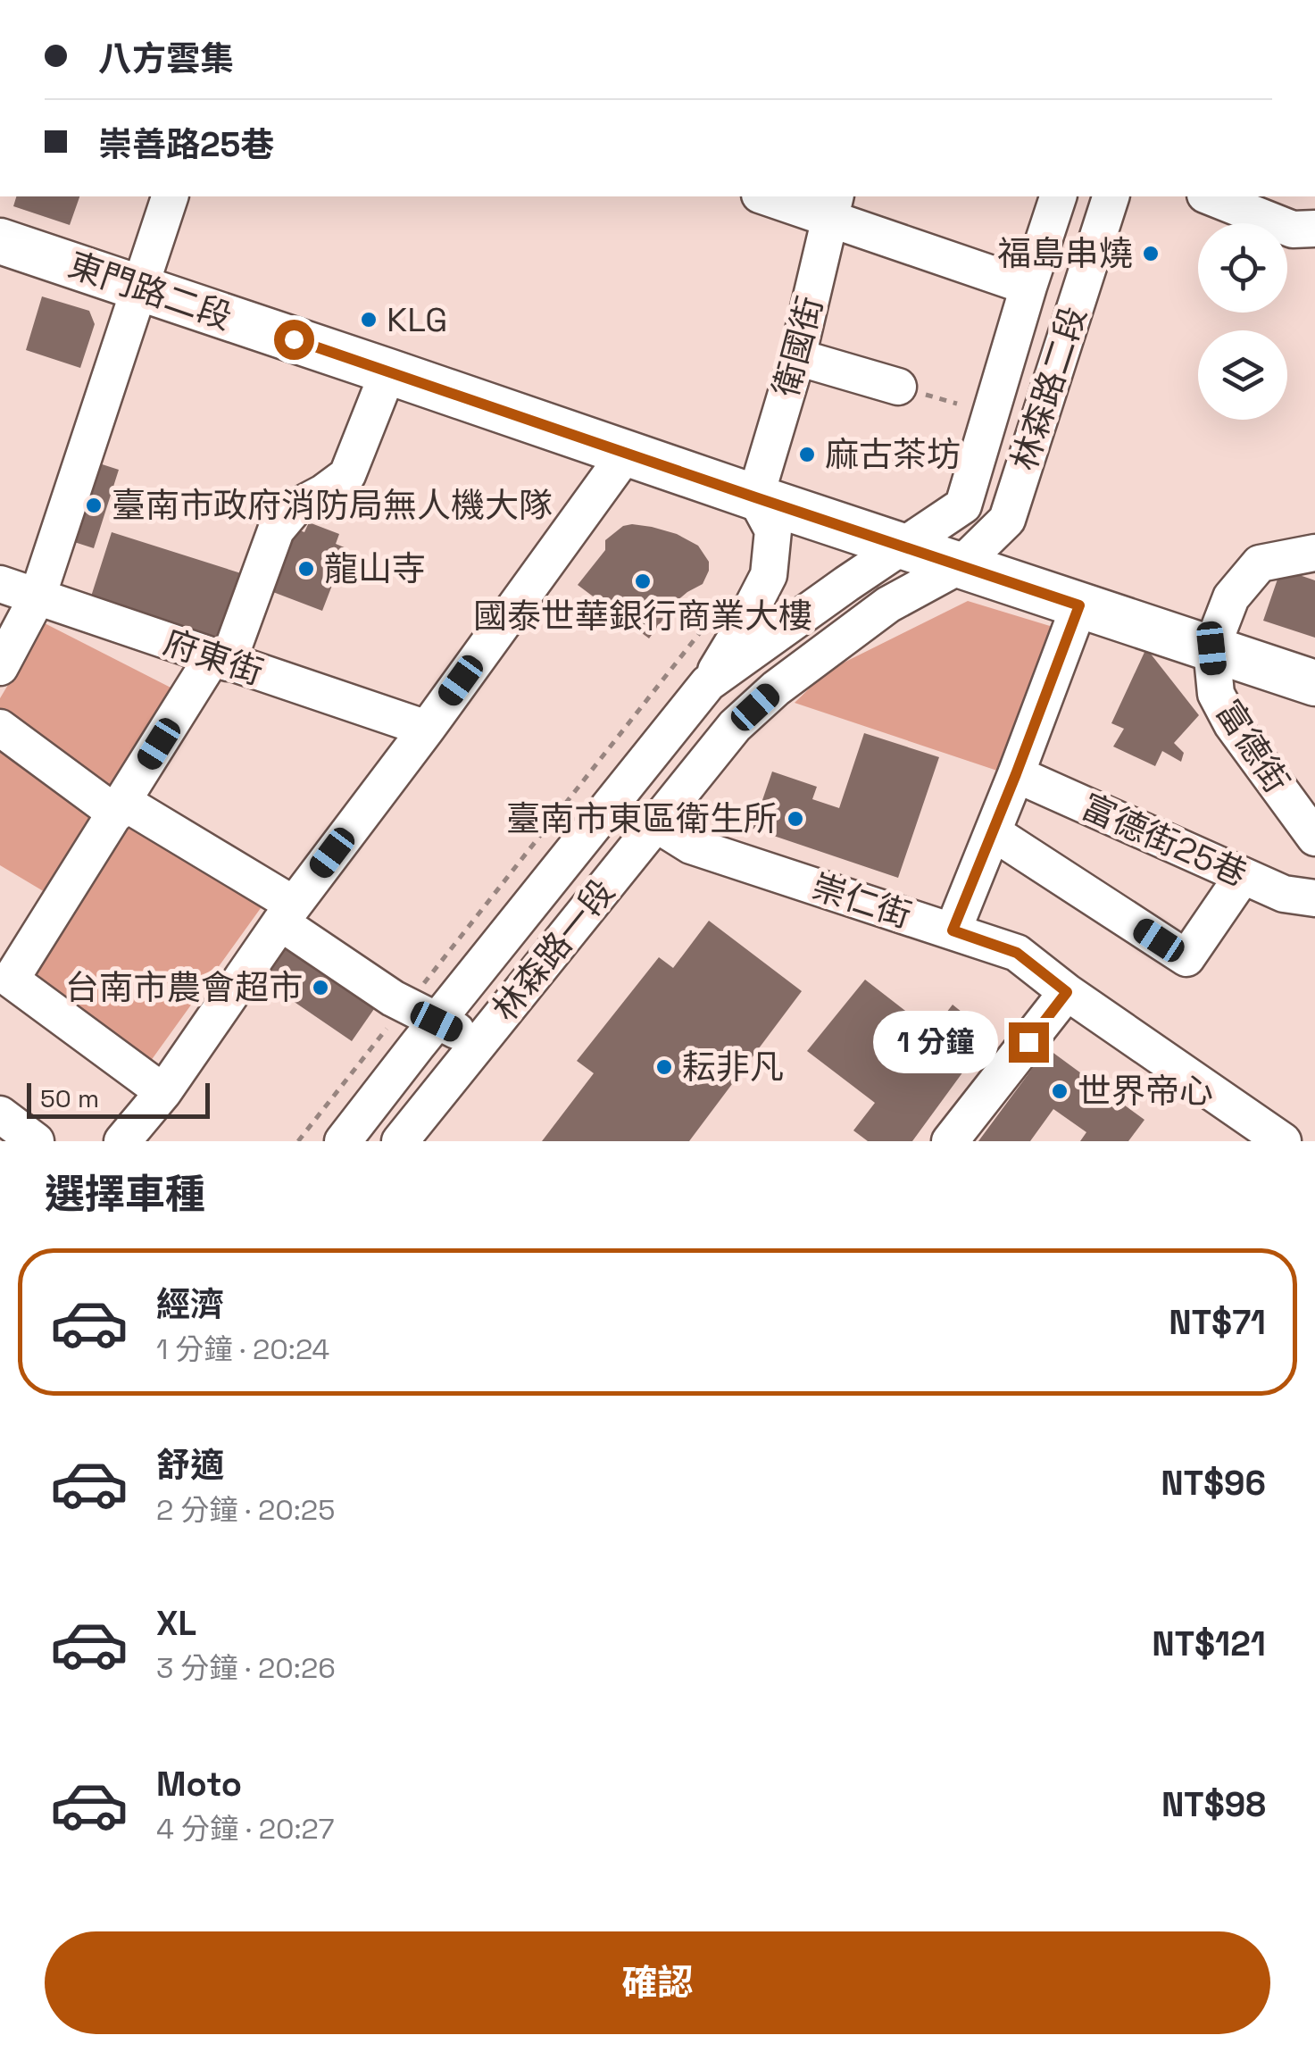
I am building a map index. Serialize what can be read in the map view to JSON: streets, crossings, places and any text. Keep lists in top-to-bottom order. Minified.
{"streets":{"main road":["東門路二段"],"street":["衛國街","林森路二段","府東街","富德街","富德街25巷","崇仁街","林森路一段"]},"crossings":[["東門路二段","衛國街"],["東門路二段","林森路二段"],["東門路二段","富德街"],["東門路二段","林森路一段"],["林森路二段","林森路一段"],["崇仁街","林森路一段"]],"places":["福島串燒","KLG","麻古茶坊","臺南市政府消防局無人機大隊","龍山寺","國泰世華銀行商業大樓","臺南市東區衛生所","台南市農會超市","耘非凡","世界帝心"],"scale_bar":"50 m","page":{"banner":["八方雲集","崇善路25巷"],"bubble":"1 分鐘","scale":"50 m","heading":"選擇車種","list":[{"name":"經濟","note":"1 分鐘 · 20:24","value":"NT$71"},{"name":"舒適","note":"2 分鐘 · 20:25","value":"NT$96"},{"name":"XL","note":"3 分鐘 · 20:26","value":"NT$121"},{"name":"Moto","note":"4 分鐘 · 20:27","value":"NT$98"}],"buttons":"確認"}}
